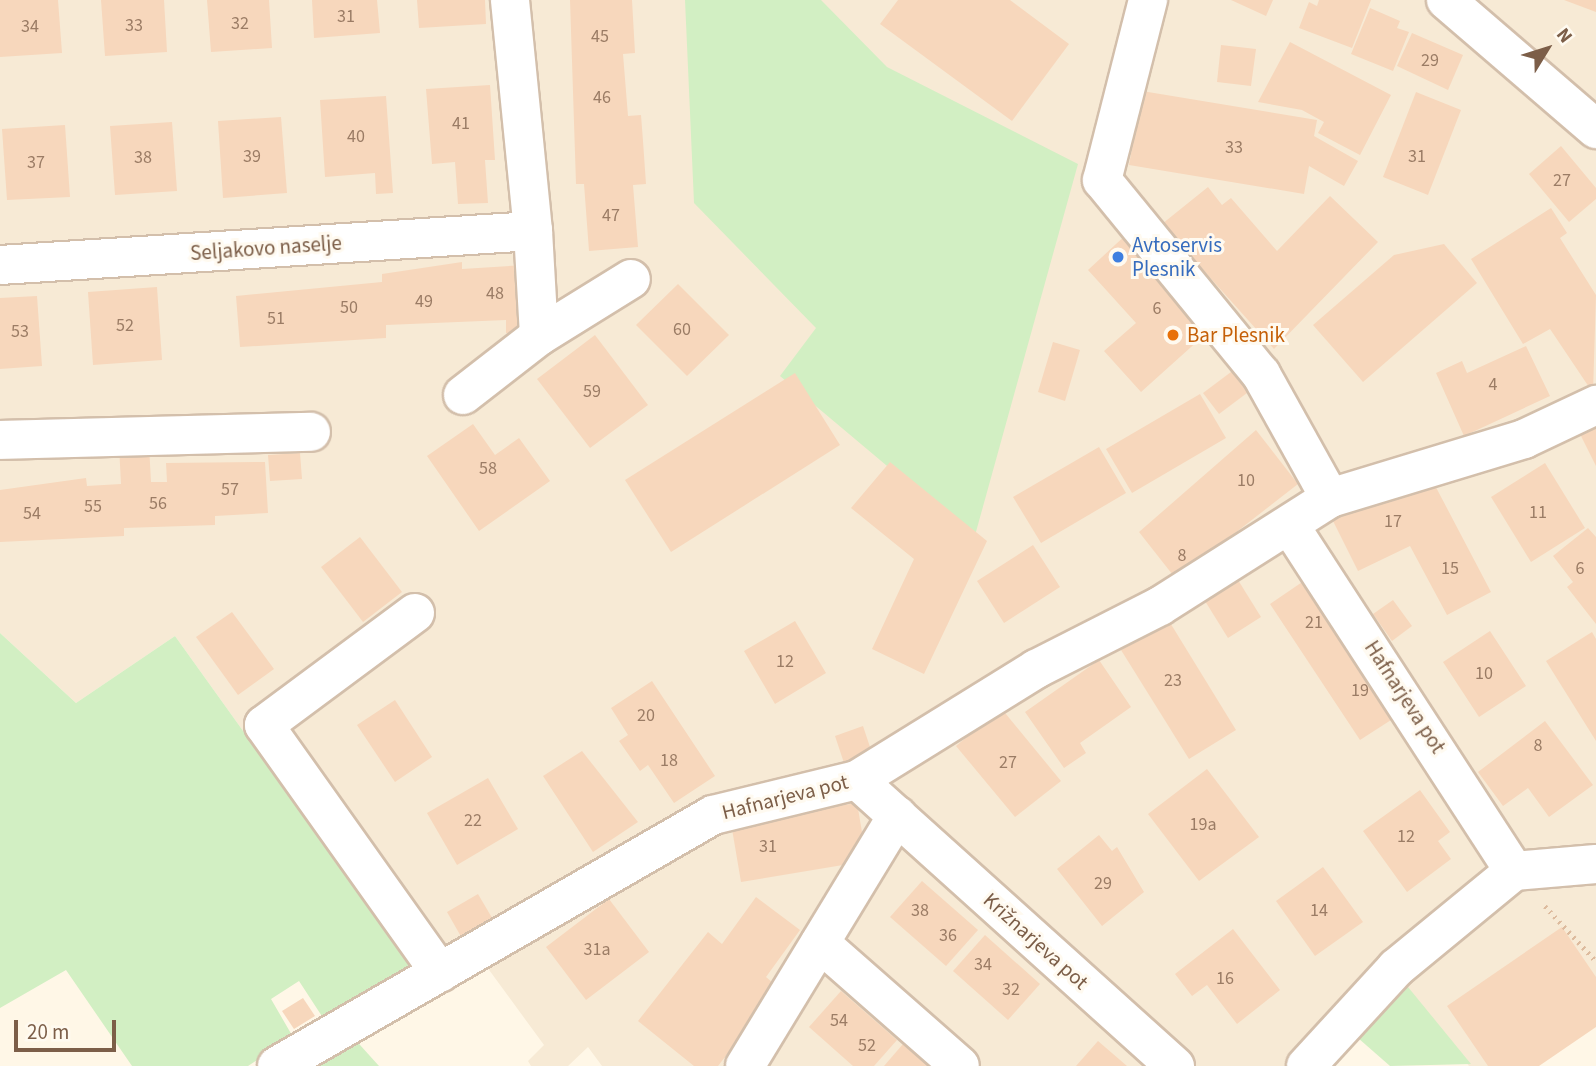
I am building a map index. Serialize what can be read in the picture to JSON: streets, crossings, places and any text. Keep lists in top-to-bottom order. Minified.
{"streets":{"street":["Seljakovo naselje","Hafnarjeva pot","Križnarjeva pot"]},"crossings":[["Hafnarjeva pot","Križnarjeva pot"]],"places":["Avtoservis Plesnik","Bar Plesnik"],"house_numbers":["31","32","33","34","45","29","46","41","40","33","39","31","38","37","27","47","48","49","50","6","51","52","60","53","4","59","58","10","57","56","55","11","54","17","8","15","6","21","12","10","23","19","20","8","18","27","22","19a","12","31","29","38","14","36","31a","34","16","32","54","52"],"scale_bar":"20 m","north":"top right"}
